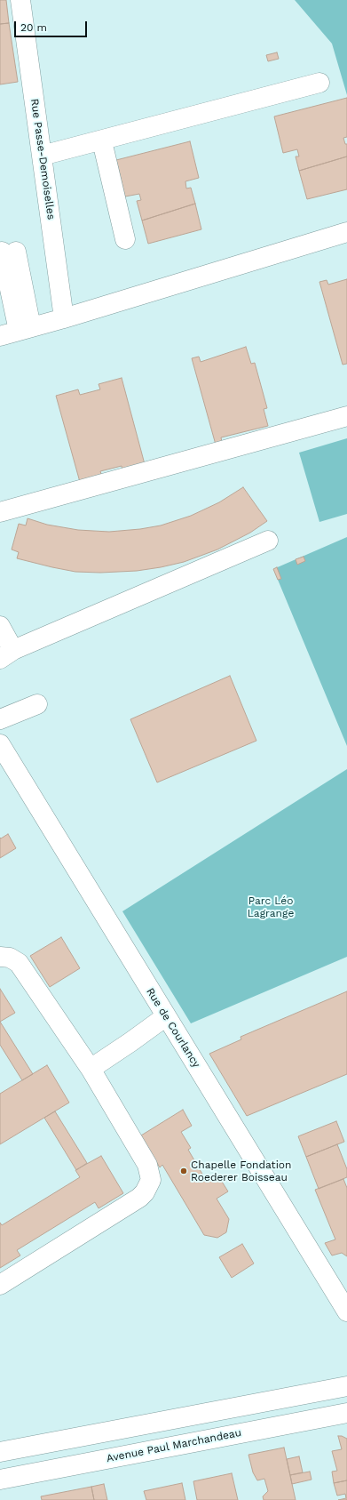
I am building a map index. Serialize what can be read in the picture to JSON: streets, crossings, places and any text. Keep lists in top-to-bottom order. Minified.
{"streets":{"street":["Rue Passe-Demoiselles","Rue de Courlancy","Avenue Paul Marchandeau"]},"parks":["Parc Léo Lagrange"],"places":["Chapelle Fondation Roederer Boisseau"],"scale_bar":"20 m"}
